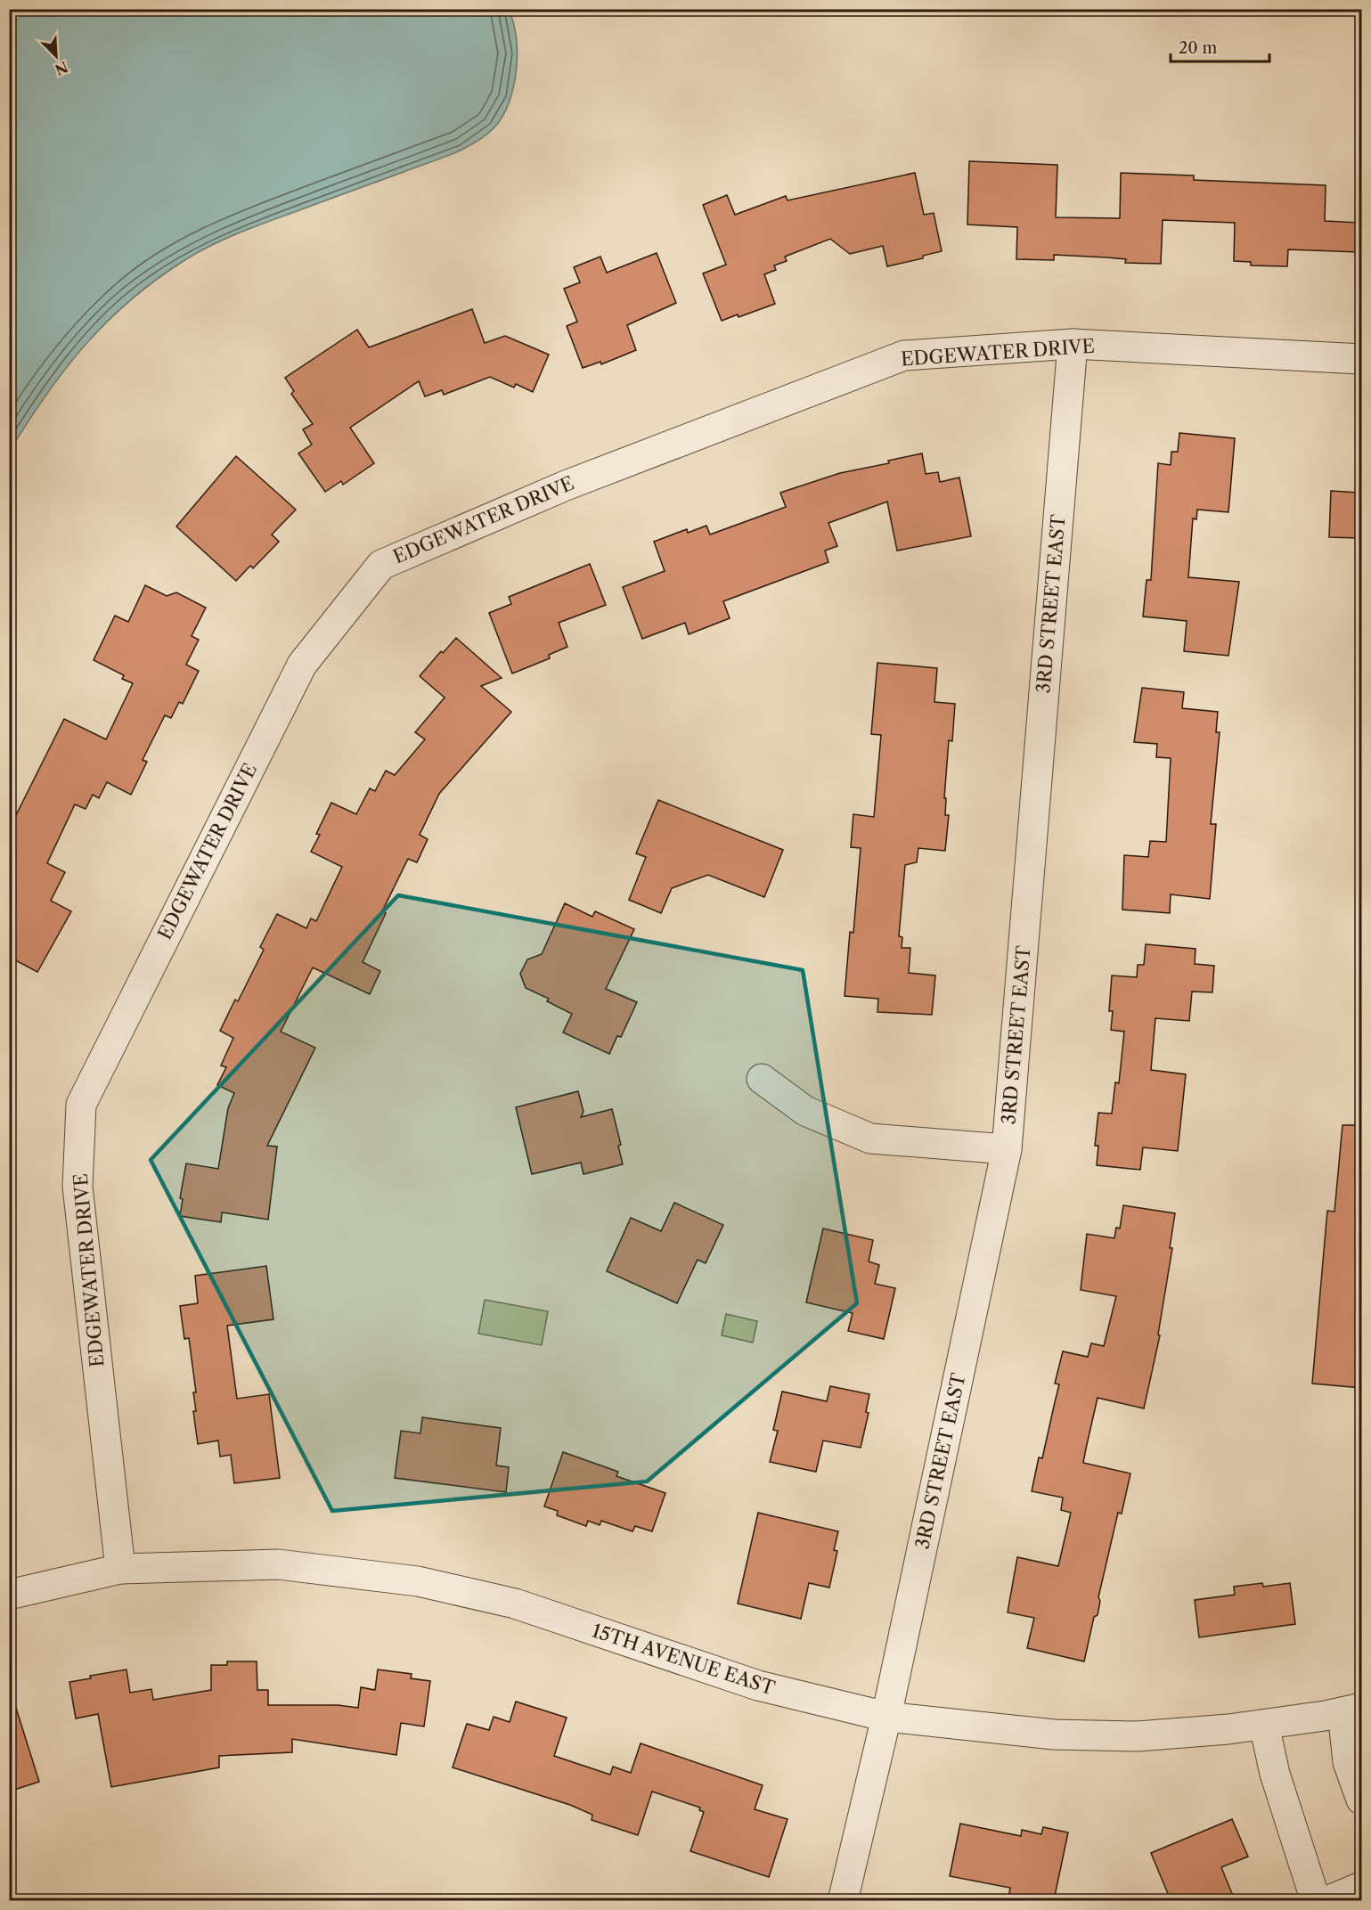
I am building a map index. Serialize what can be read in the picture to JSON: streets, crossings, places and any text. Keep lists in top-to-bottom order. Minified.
{"streets":{"street":["EDGEWATER DRIVE","3RD STREET EAST","15TH AVENUE EAST"]},"crossings":[["EDGEWATER DRIVE","3RD STREET EAST"],["EDGEWATER DRIVE","15TH AVENUE EAST"],["3RD STREET EAST","15TH AVENUE EAST"]],"scale_bar":"20 m","north":"bottom right"}
